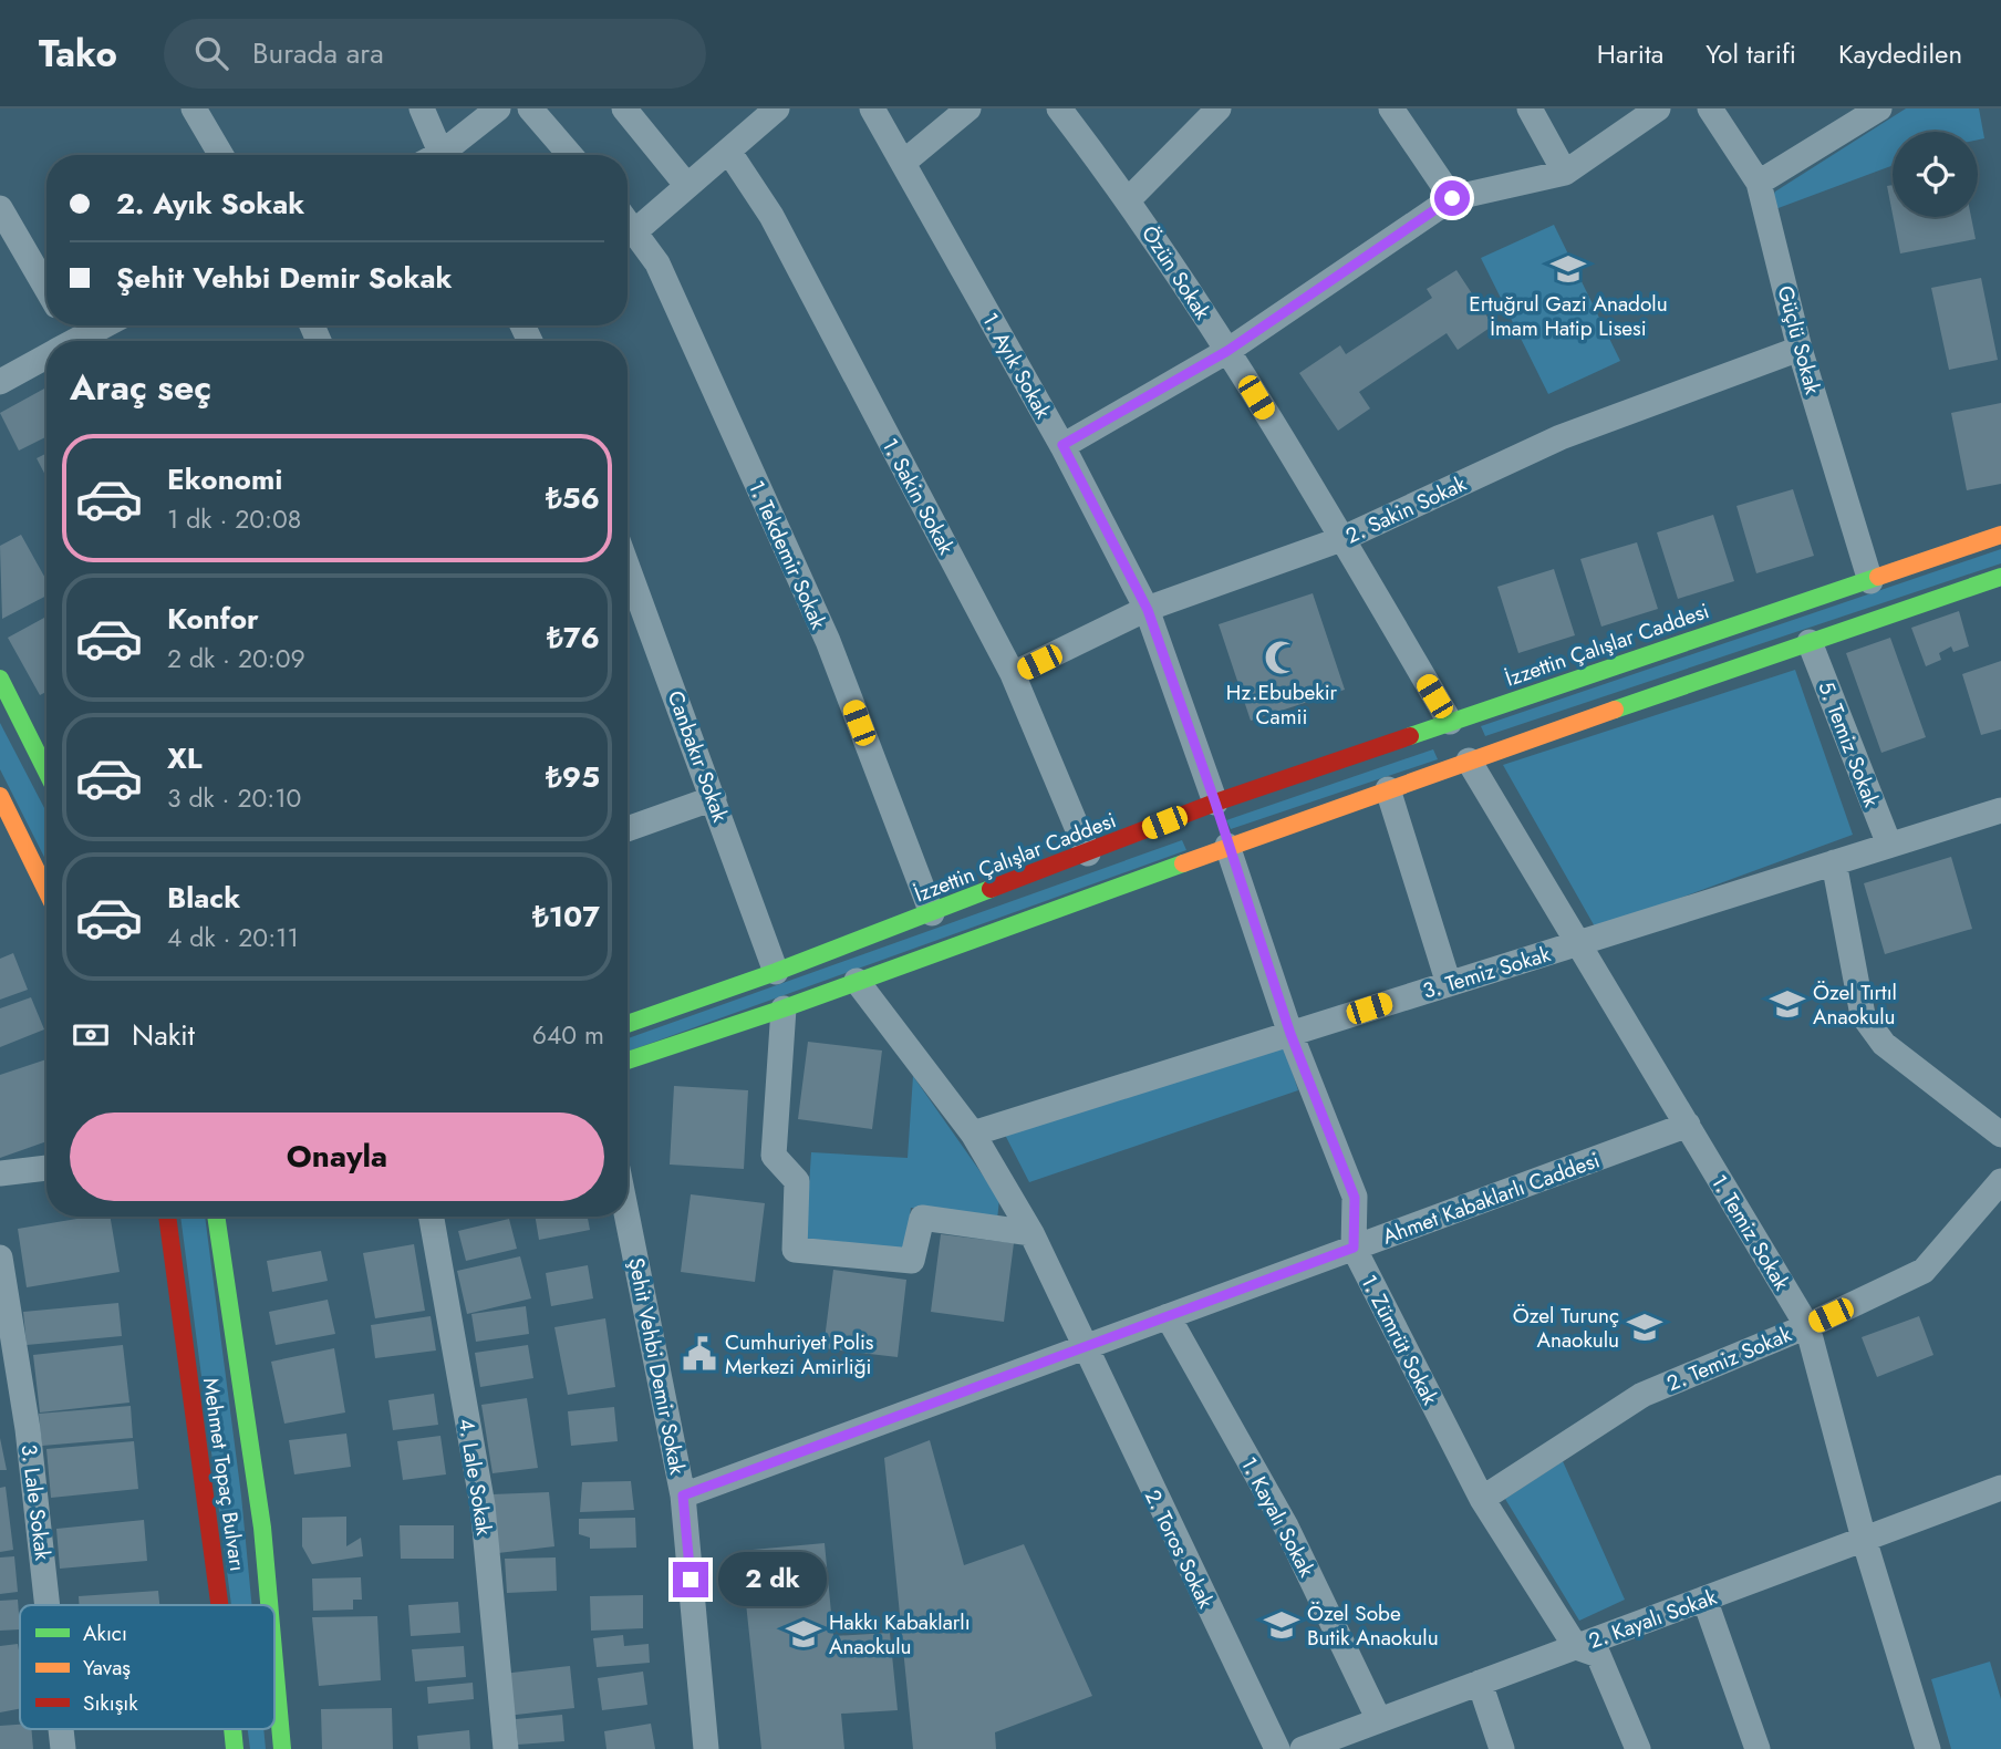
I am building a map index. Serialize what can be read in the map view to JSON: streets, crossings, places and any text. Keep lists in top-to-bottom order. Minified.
{"streets":{"street":["Özün Sokak","Güçlü Sokak","1. Ayık Sokak","1. Sakin Sokak","2. Sakin Sokak","1. Tekdemir Sokak","İzzettin Çalışlar Caddesi","5. Temiz Sokak","Canbakır Sokak","3. Temiz Sokak","Ahmet Kabaklarlı Caddesi","1. Temiz Sokak","1. Zümrüt Sokak","2. Temiz Sokak","Şehit Vehbi Demir Sokak","Mehmet Topaç Bulvarı","4. Lale Sokak","3. Lale Sokak","1. Kayalı Sokak","2. Toros Sokak","2. Kayalı Sokak"]},"crossings":[["Özün Sokak","2. Sakin Sokak"],["Özün Sokak","İzzettin Çalışlar Caddesi"],["Özün Sokak","1. Temiz Sokak"],["Güçlü Sokak","2. Sakin Sokak"],["Güçlü Sokak","İzzettin Çalışlar Caddesi"],["1. Ayık Sokak","2. Sakin Sokak"],["1. Ayık Sokak","İzzettin Çalışlar Caddesi"],["1. Ayık Sokak","1. Zümrüt Sokak"],["1. Sakin Sokak","2. Sakin Sokak"],["1. Sakin Sokak","İzzettin Çalışlar Caddesi"],["1. Tekdemir Sokak","İzzettin Çalışlar Caddesi"],["İzzettin Çalışlar Caddesi","5. Temiz Sokak"],["İzzettin Çalışlar Caddesi","Canbakır Sokak"],["İzzettin Çalışlar Caddesi","1. Temiz Sokak"],["İzzettin Çalışlar Caddesi","1. Zümrüt Sokak"],["İzzettin Çalışlar Caddesi","2. Toros Sokak"],["5. Temiz Sokak","3. Temiz Sokak"],["3. Temiz Sokak","1. Temiz Sokak"],["3. Temiz Sokak","1. Zümrüt Sokak"],["3. Temiz Sokak","2. Toros Sokak"],["Ahmet Kabaklarlı Caddesi","1. Temiz Sokak"],["Ahmet Kabaklarlı Caddesi","1. Zümrüt Sokak"],["Ahmet Kabaklarlı Caddesi","Şehit Vehbi Demir Sokak"],["Ahmet Kabaklarlı Caddesi","1. Kayalı Sokak"],["Ahmet Kabaklarlı Caddesi","2. Toros Sokak"],["1. Temiz Sokak","2. Temiz Sokak"],["1. Temiz Sokak","2. Kayalı Sokak"],["1. Zümrüt Sokak","2. Temiz Sokak"],["1. Zümrüt Sokak","2. Kayalı Sokak"],["1. Kayalı Sokak","2. Kayalı Sokak"]],"places":{"school or university":["Ertuğrul Gazi Anadolu İmam Hatip Lisesi","Özel Tırtıl Anaokulu","Özel Turunç Anaokulu","Özel Sobe Butik Anaokulu","Hakkı Kabaklarlı Anaokulu"],"mosque":["Hz.Ebubekir Camii"],"public building":["Cumhuriyet Polis Merkezi Amirliği"]},"legend":["Akıcı","Yavaş","Sıkışık"],"page":{"header":"Tako","search":"Burada ara","nav":["Harita","Yol tarifi","Kaydedilen"],"banner":["2. Ayık Sokak","Şehit Vehbi Demir Sokak"],"heading":"Araç seç","list":[{"name":"Ekonomi","note":"1 dk · 20:08","value":"₺56"},{"name":"Konfor","note":"2 dk · 20:09","value":"₺76"},{"name":"XL","note":"3 dk · 20:10","value":"₺95"},{"name":"Black","note":"4 dk · 20:11","value":"₺107"}],"pay":["Nakit","640 m"],"buttons":"Onayla","bubble":"2 dk"}}
